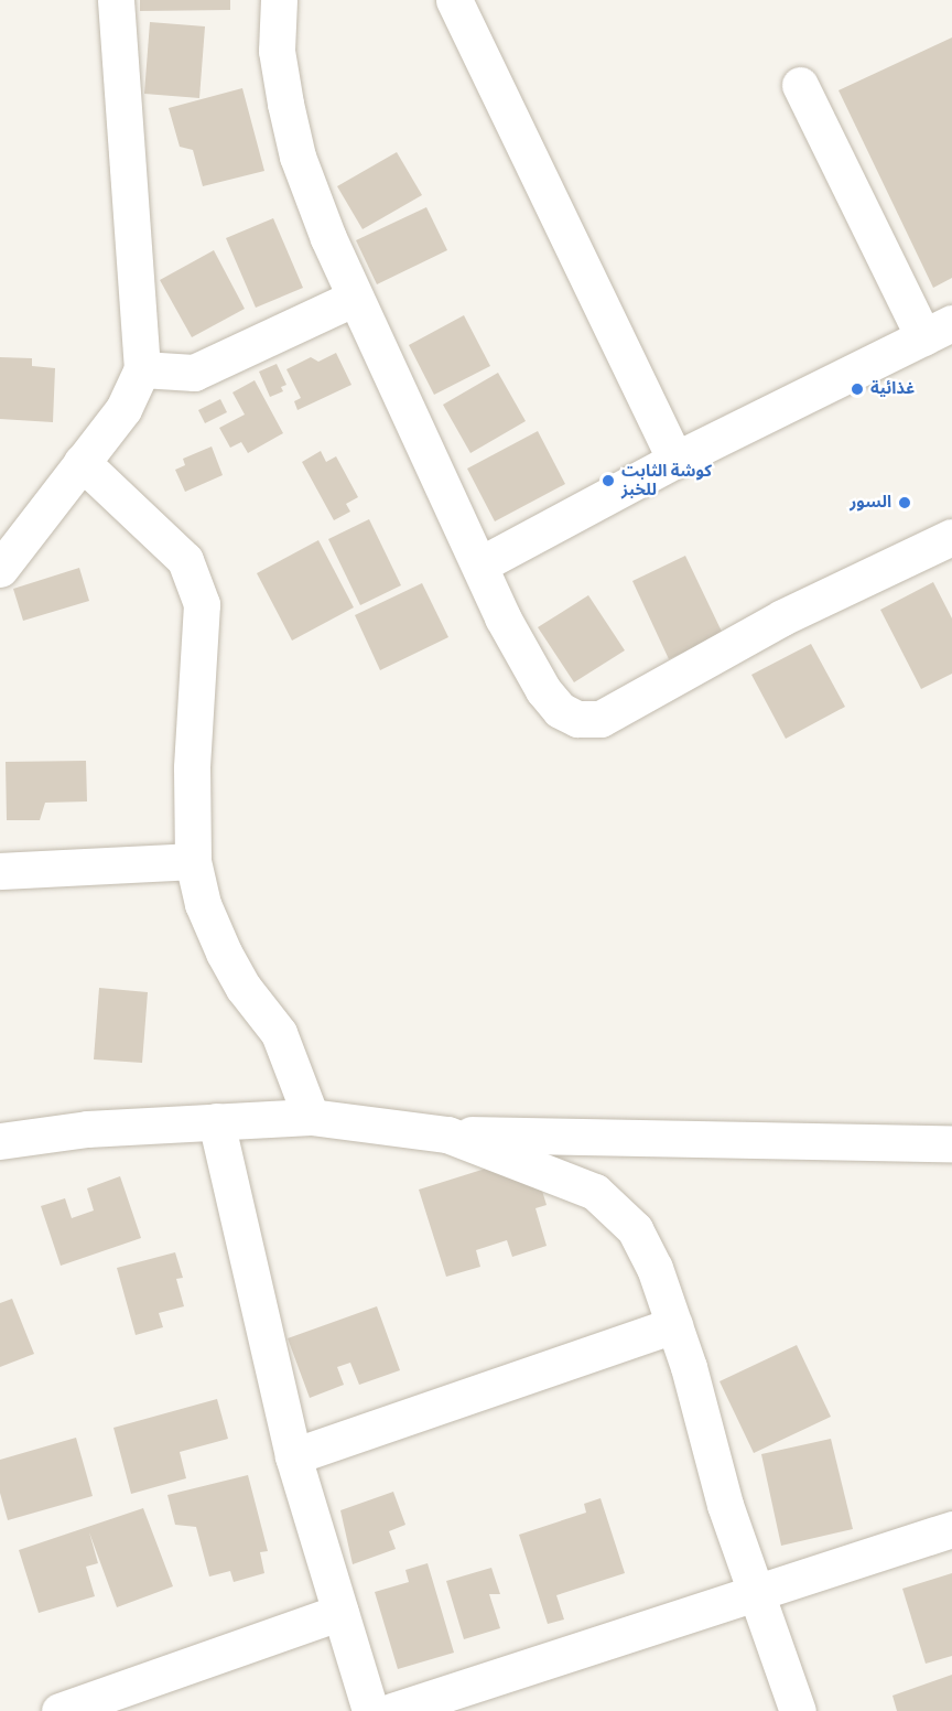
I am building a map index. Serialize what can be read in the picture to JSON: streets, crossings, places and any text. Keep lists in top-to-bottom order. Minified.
{"places":["غذائية","كوشة الثابت للخبز","السور"]}
